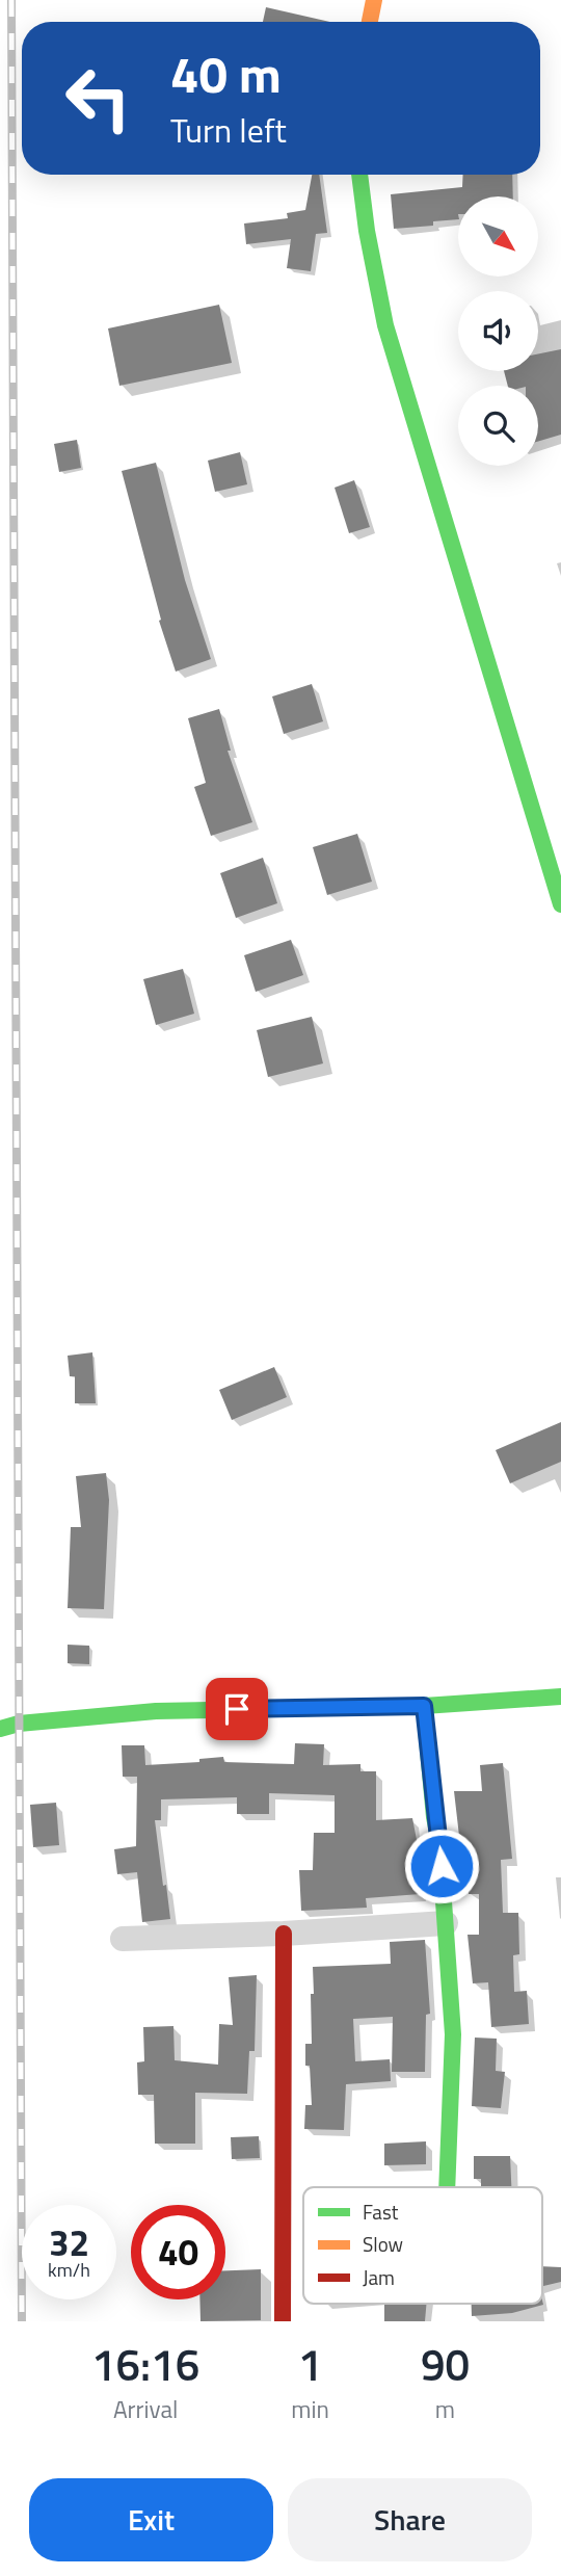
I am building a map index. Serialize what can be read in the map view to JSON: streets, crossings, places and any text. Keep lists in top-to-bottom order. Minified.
{"legend":["Fast","Slow","Jam"],"north":"bottom right","page":{"turn":["40 m","Turn left"],"speed":"32 km/h","limit":"40","eta":["16:16","Arrival","1","min","90","m"],"buttons":["Exit","Share"]}}
